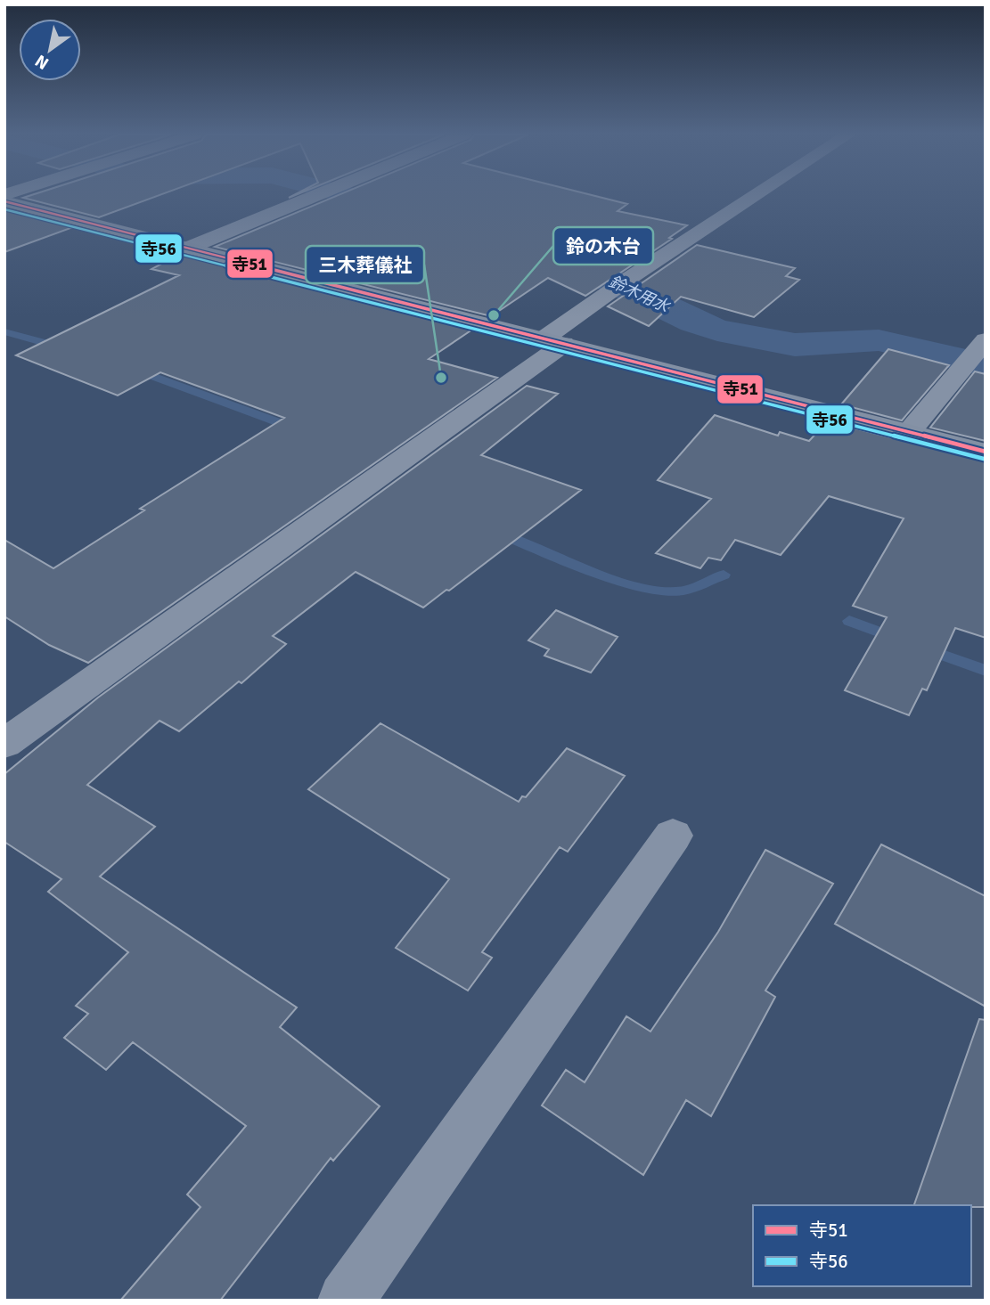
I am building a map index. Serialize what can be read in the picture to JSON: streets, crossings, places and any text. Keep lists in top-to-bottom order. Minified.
{"water":["鈴木用水"],"places":["鈴の木台","三木葬儀社"],"lines":["transit line 寺51","transit line 寺56"],"legend":["寺51","寺56"],"north":"bottom left"}
